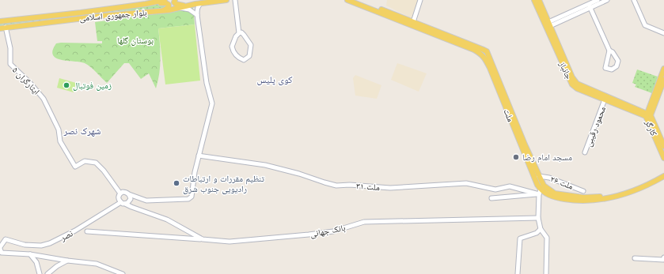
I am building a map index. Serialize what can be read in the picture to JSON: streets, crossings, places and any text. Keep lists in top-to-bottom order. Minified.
{"streets":{"main road":["بلوار جمهوری اسلامی","جانباز","ملت","کارگر"],"street":["ایثارگران ۵","محمود رقیبی","ملت ۲۶","ملت ۳۱","بانک جهانی","نصر"]},"crossings":[["بلوار جمهوری اسلامی","ایثارگران ۵"],["جانباز","محمود رقیبی"],["جانباز","کارگر"],["ایثارگران ۵","بانک جهانی"],["ایثارگران ۵","نصر"],["ملت","ملت ۲۶"],["ملت","ملت ۳۱"],["بانک جهانی","نصر"]],"districts":["کوی پلیس","شهرک نصر"],"parks":["بوستان گلها"],"places":["زمین فوتبال","مسجد امام رضا","تنظیم مقررات و ارتباطات رادیویی جنوب شرق"]}
